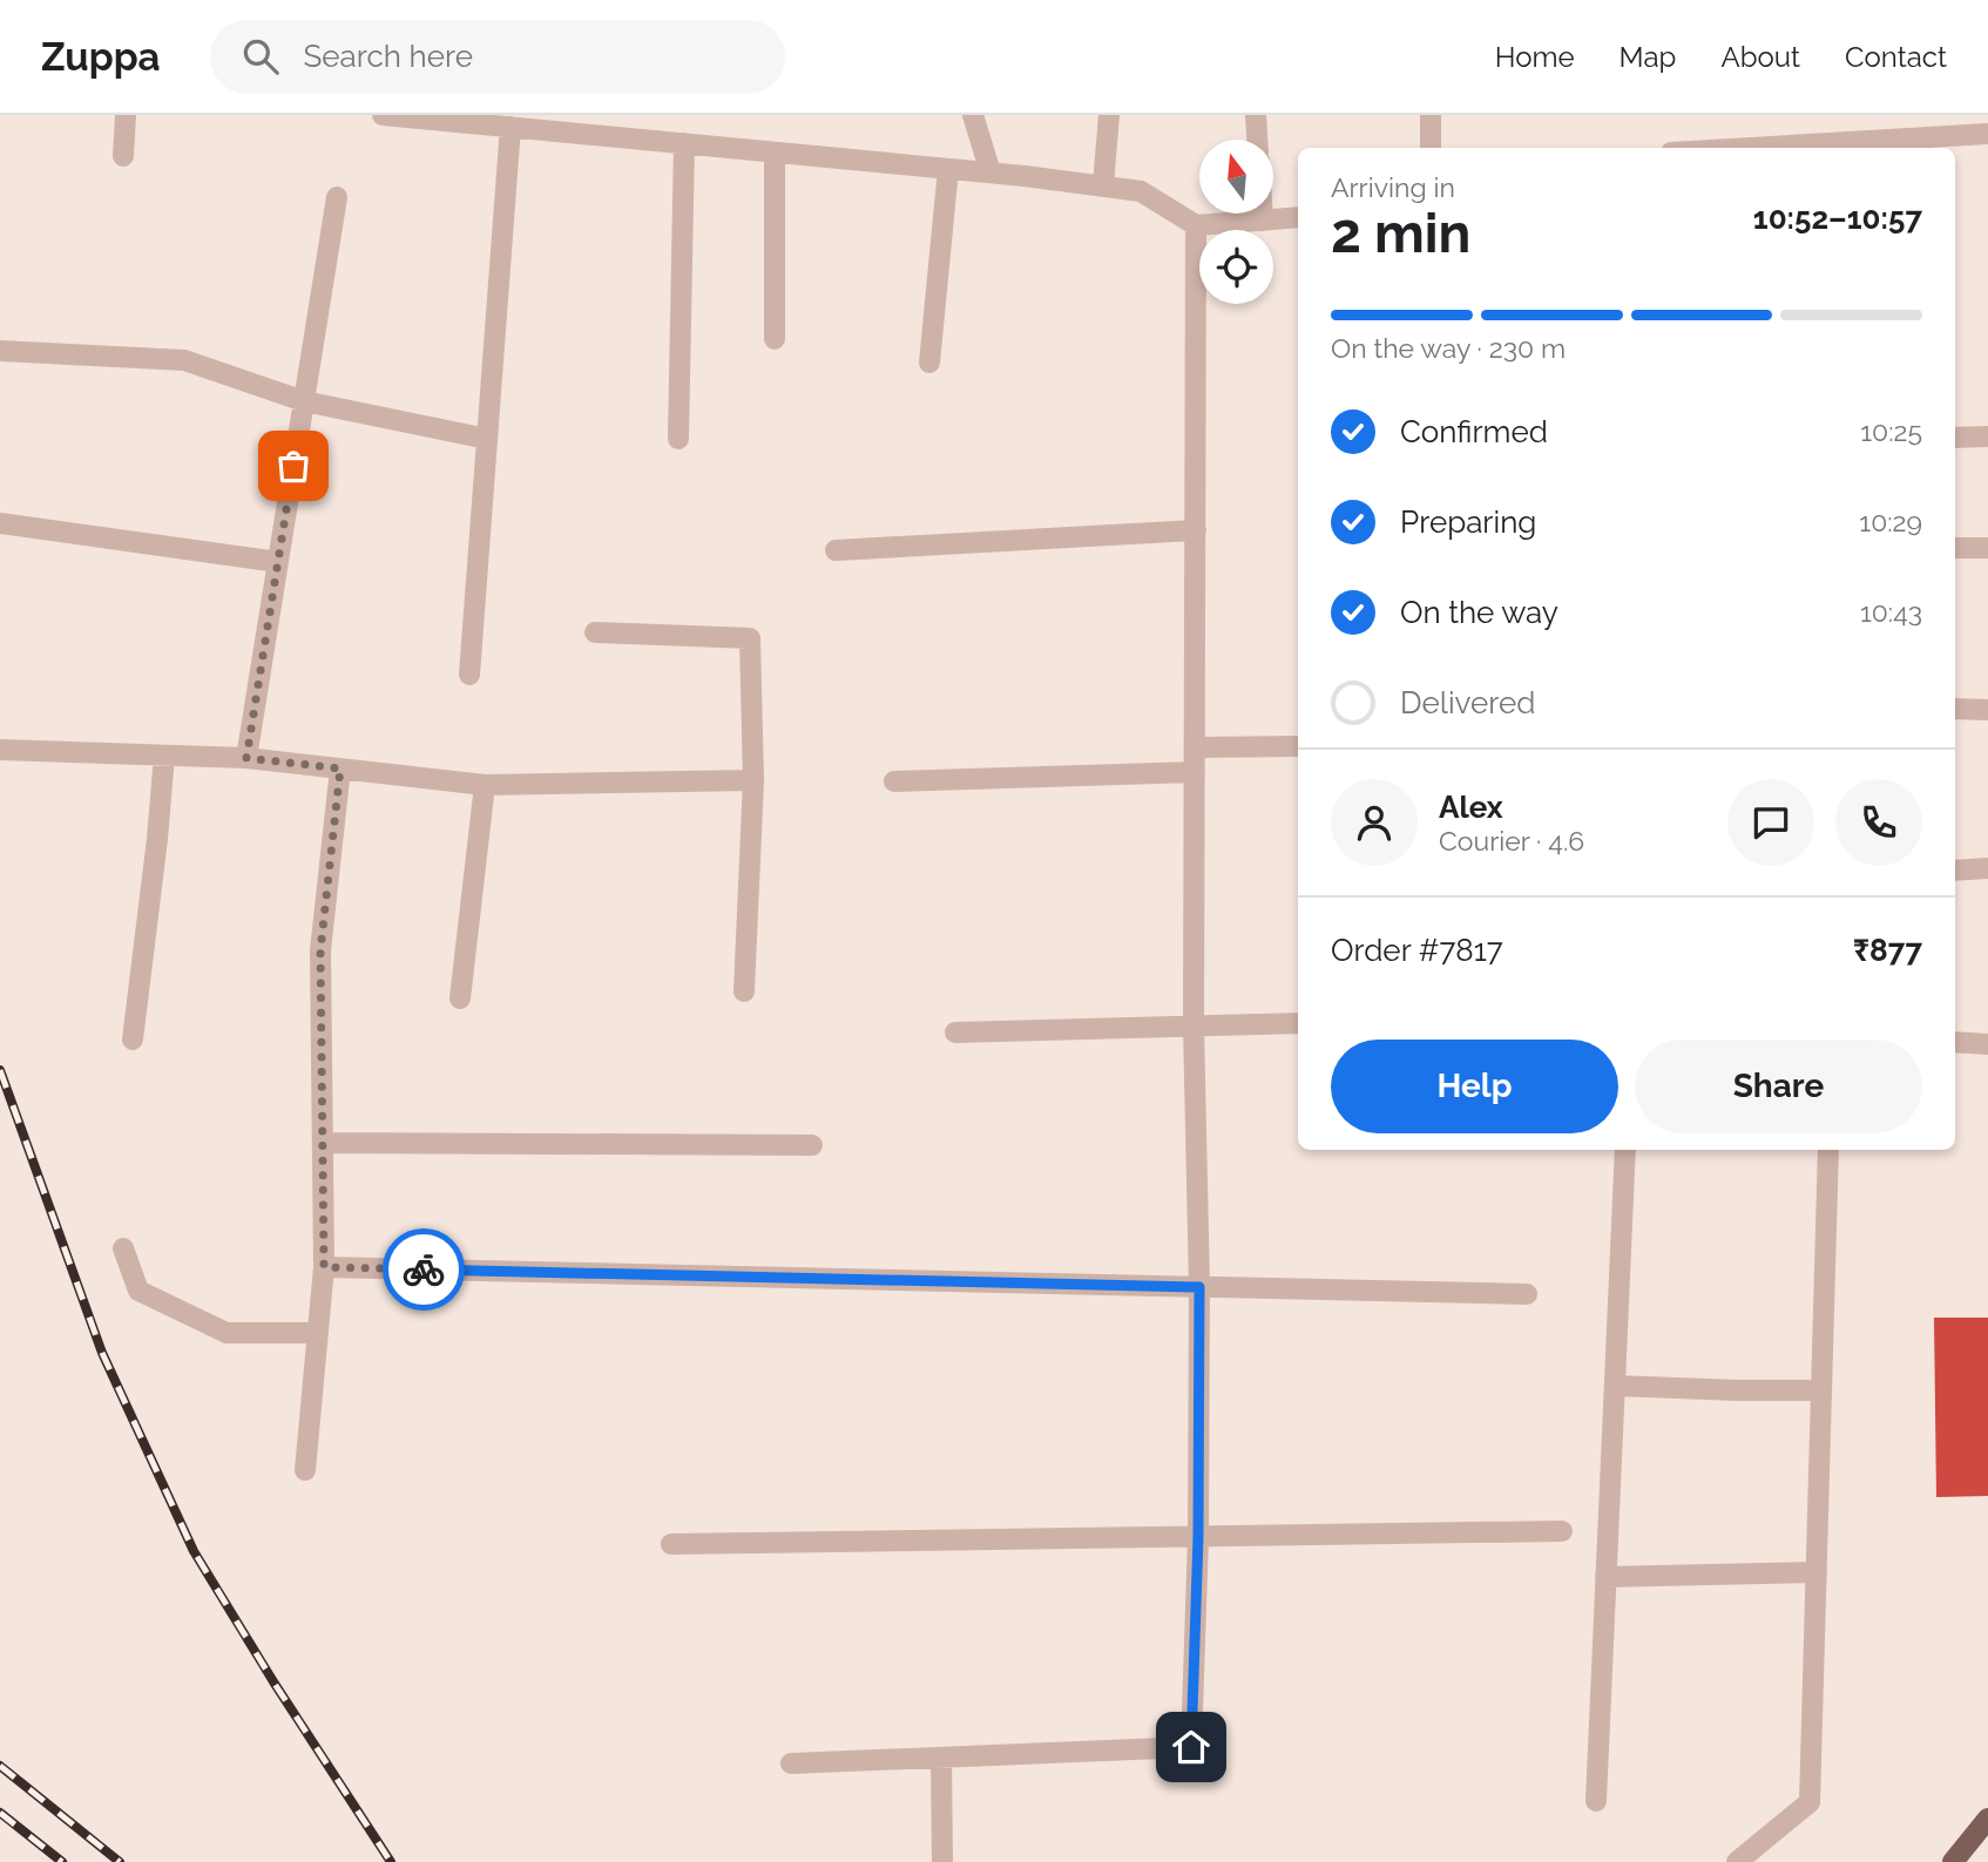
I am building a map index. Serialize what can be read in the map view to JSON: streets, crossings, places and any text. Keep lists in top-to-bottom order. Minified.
{"north":"top","page":{"header":"Zuppa","search":"Search here","nav":["Home","Map","About","Contact"],"heading":["2 min","Arriving in","10:52–10:57"],"panel":["Alex","Courier · 4.6","Order #7817","₹877"],"bar":"On the way · 230 m","list":[["Confirmed","10:25"],["Preparing","10:29"],["On the way","10:43"],"Delivered"],"buttons":["Help","Share"]}}
